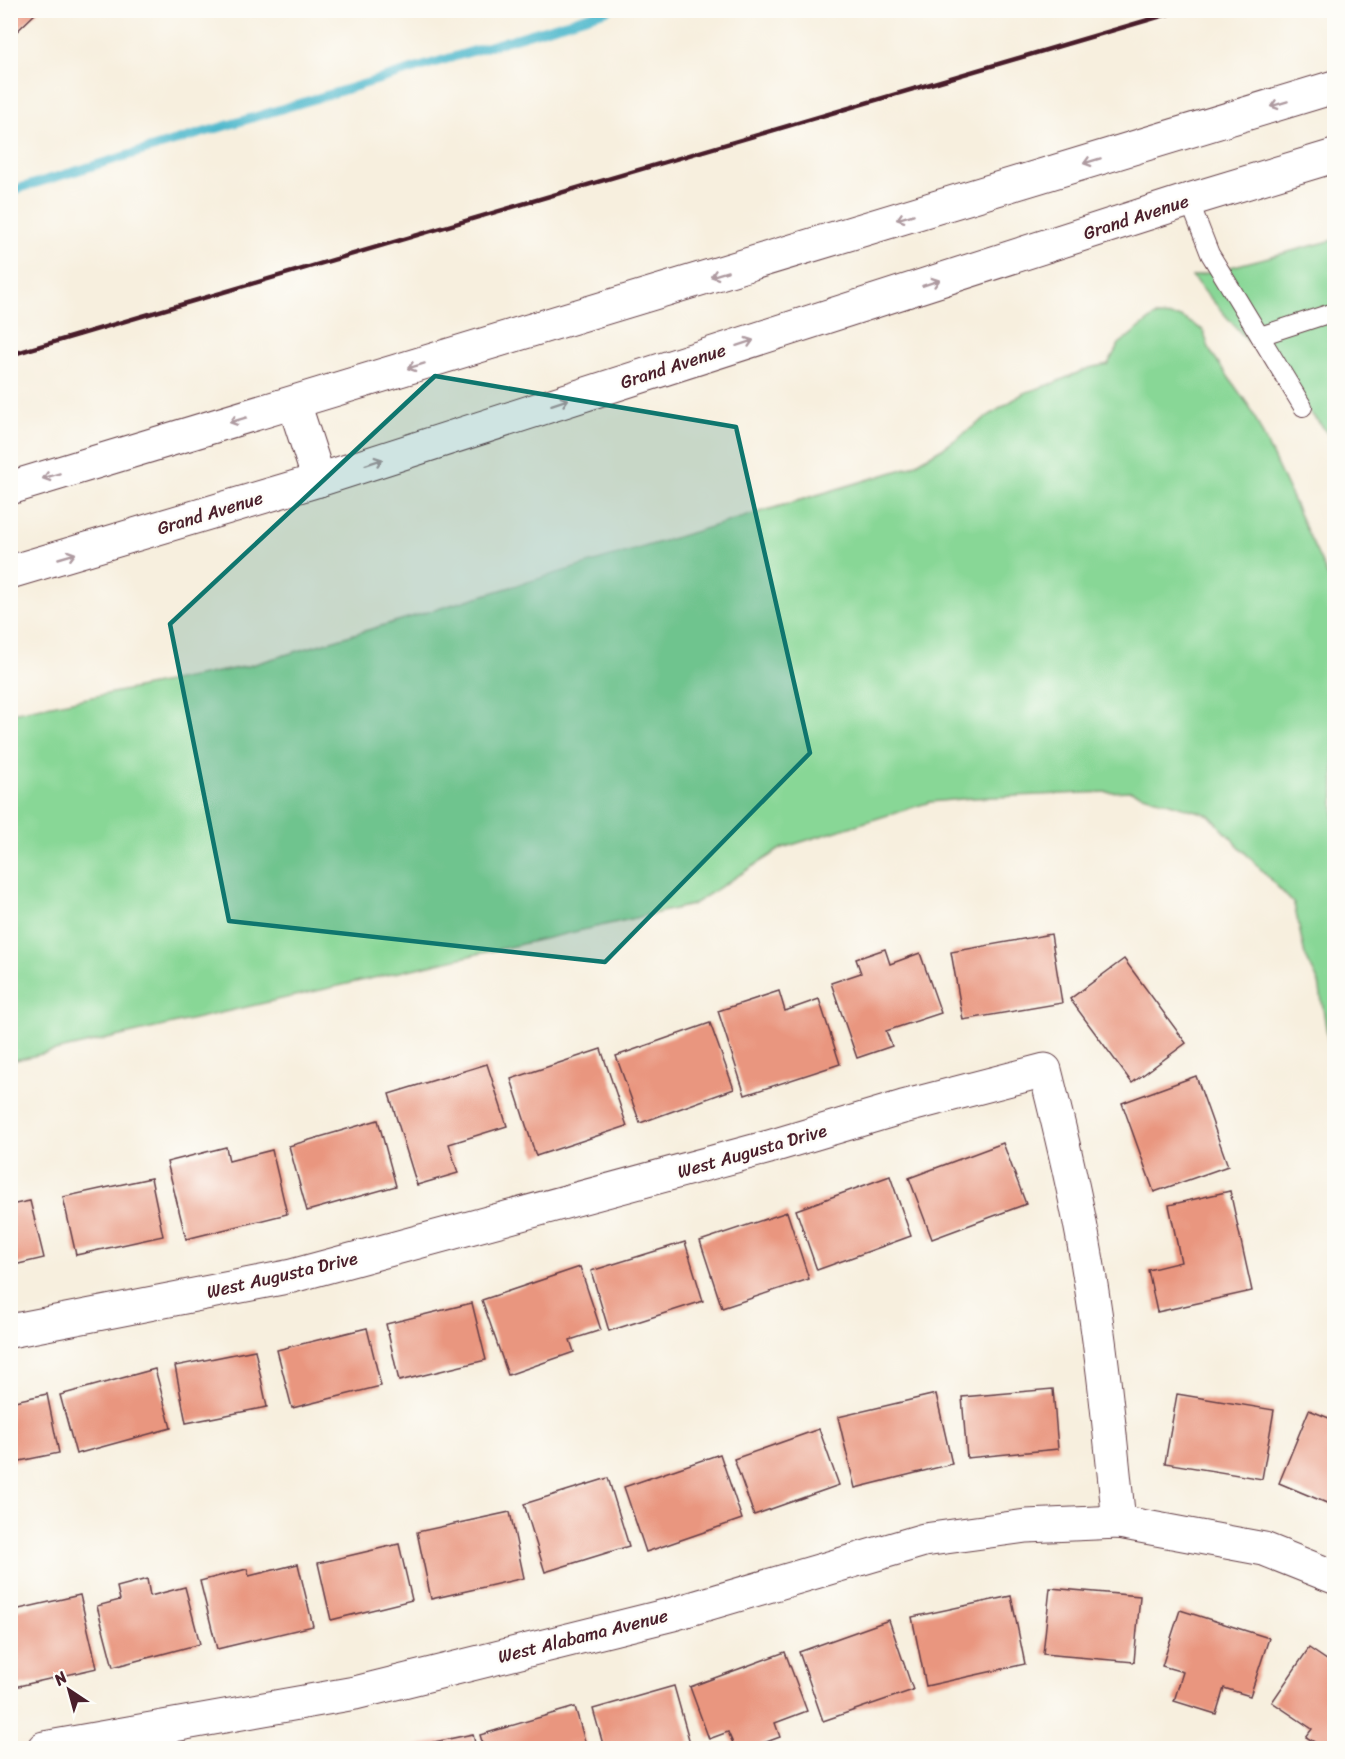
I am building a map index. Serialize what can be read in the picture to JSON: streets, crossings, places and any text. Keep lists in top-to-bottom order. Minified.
{"streets":{"main road":["Grand Avenue","West Augusta Drive","West Alabama Avenue"]},"crossings":[["West Augusta Drive","West Alabama Avenue"]],"north":"top left"}
